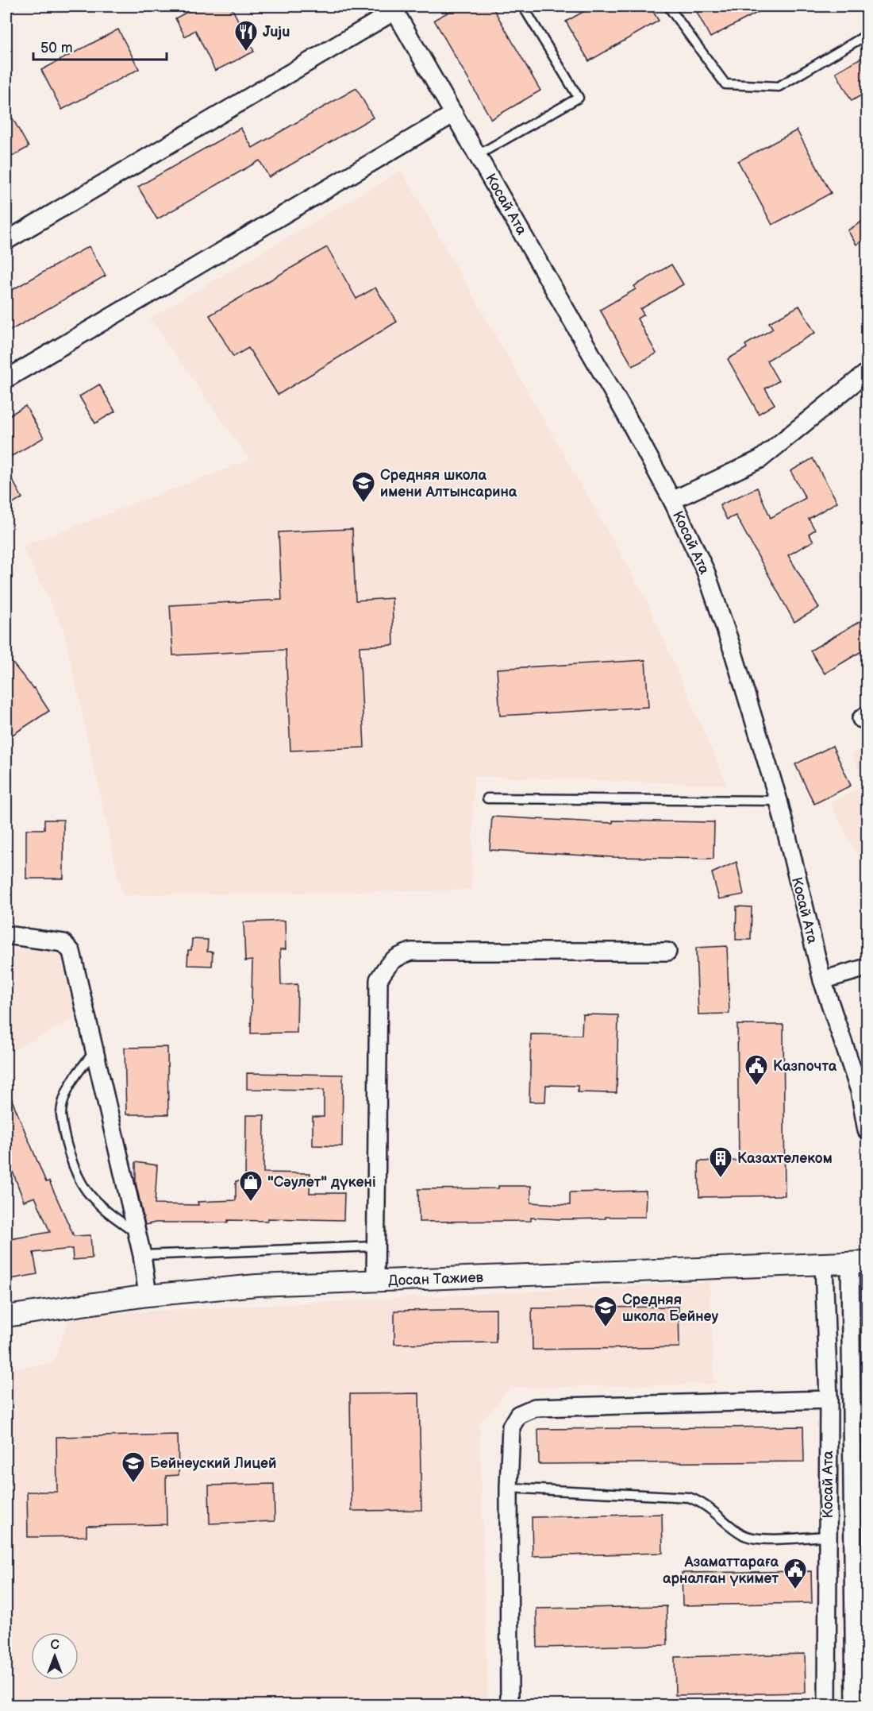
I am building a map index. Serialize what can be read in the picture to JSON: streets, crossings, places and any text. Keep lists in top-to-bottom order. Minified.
{"streets":{"street":["Косай Ата","Досан Тажиев"]},"crossings":[["Косай Ата","Досан Тажиев"]],"places":{"restaurant":["Juju"],"school or university":["Средняя школа имени Алтынсарина","Средняя школа Бейнеу","Бейнеуский Лицей"],"public building":["Казпочта","Азаматтараға арналған үкимет"],"building":["Казахтелеком"],"shop":["\"Сәулет\" дүкені"]},"scale_bar":"50 m","north":"top"}
